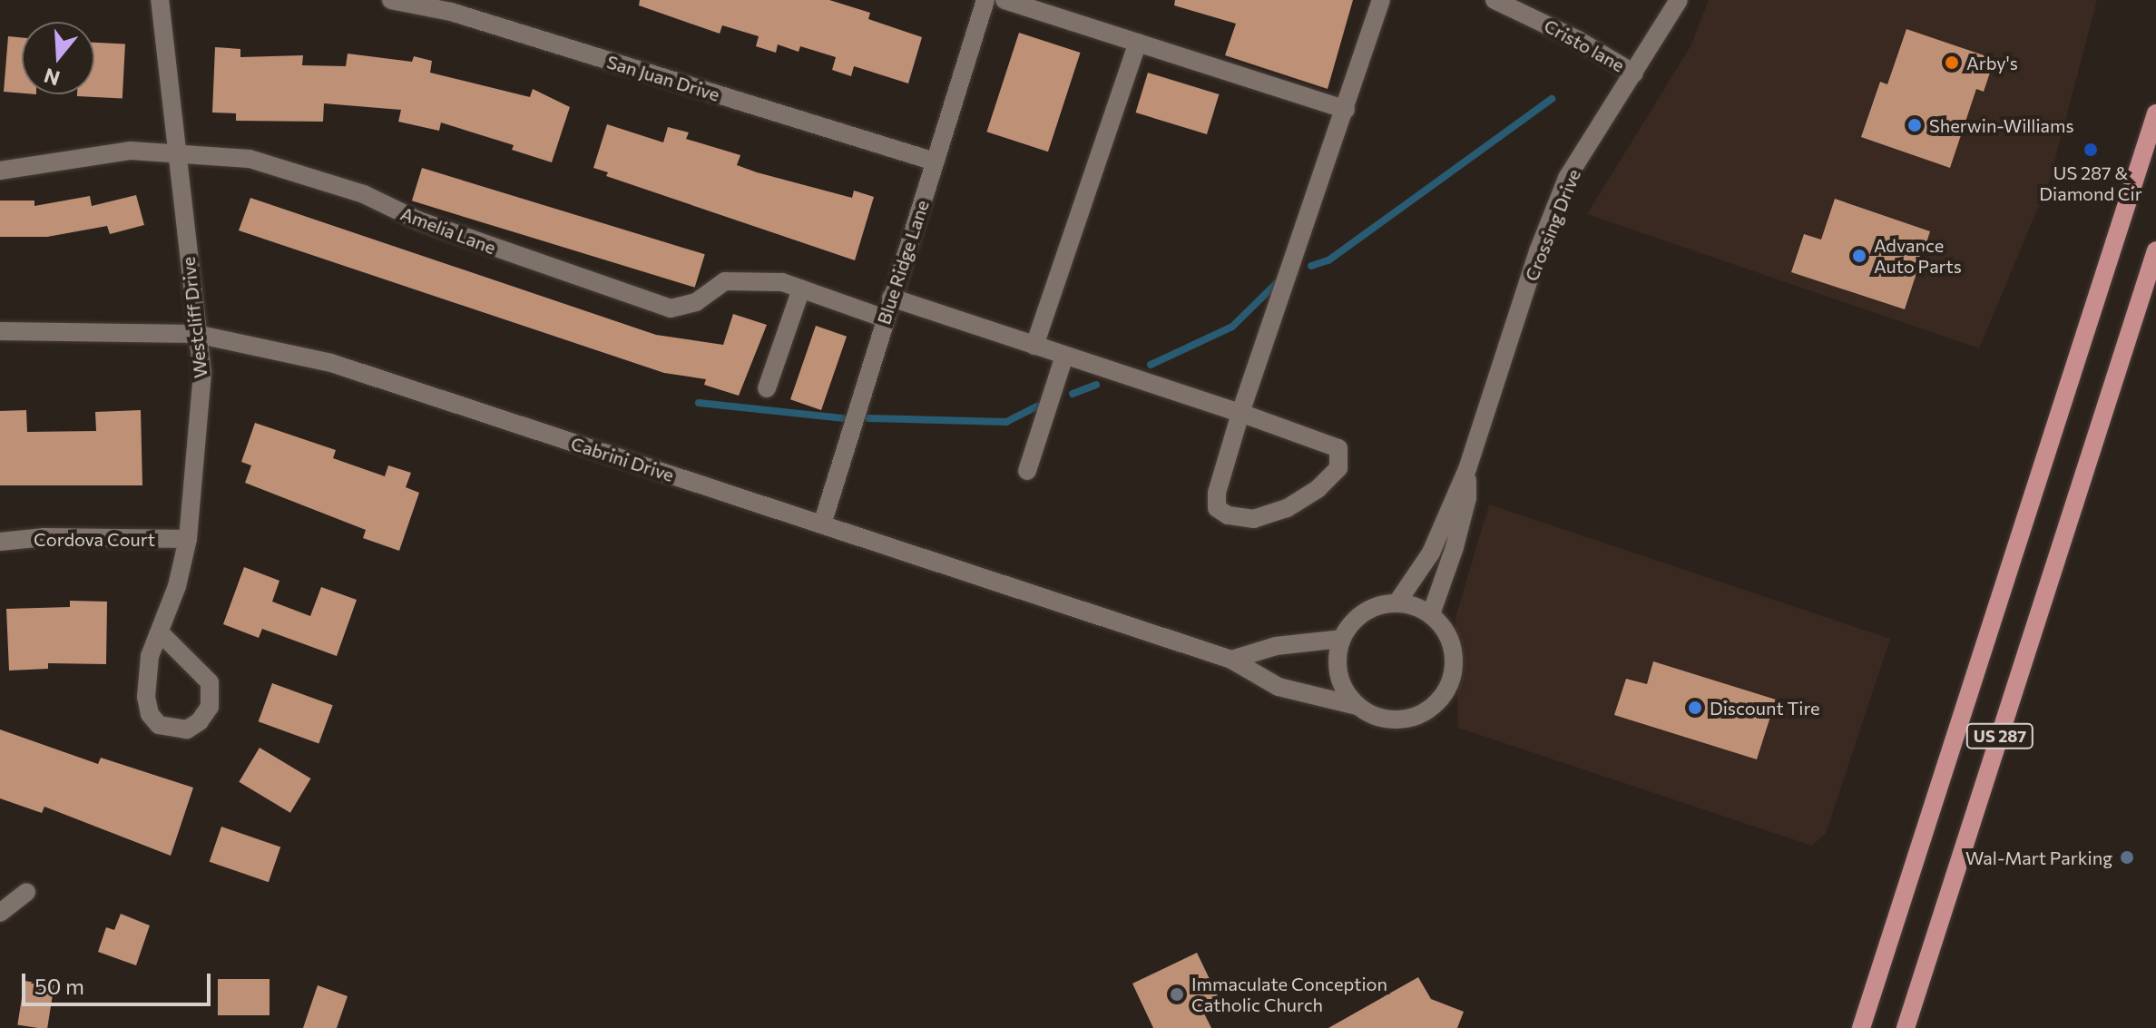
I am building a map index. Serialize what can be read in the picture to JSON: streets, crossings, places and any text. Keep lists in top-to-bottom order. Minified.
{"streets":{"main road":["US 287"],"street":["Cristo lane","San Juan Drive","Crossing Drive","Amelia Lane","Blue Ridge Lane","Westcliff Drive","Cabrini Drive","Cordova Court"]},"crossings":[["Cristo lane","Crossing Drive"],["San Juan Drive","Blue Ridge Lane"],["Crossing Drive","Cabrini Drive"],["Amelia Lane","Blue Ridge Lane"],["Amelia Lane","Westcliff Drive"],["Blue Ridge Lane","Cabrini Drive"],["Westcliff Drive","Cabrini Drive"],["Westcliff Drive","Cordova Court"]],"places":["Arby's","Sherwin-Williams","US 287 & Diamond Cir","Advance Auto Parts","Discount Tire","Wal-Mart Parking","Immaculate Conception Catholic Church"],"scale_bar":"50 m","north":"bottom"}
